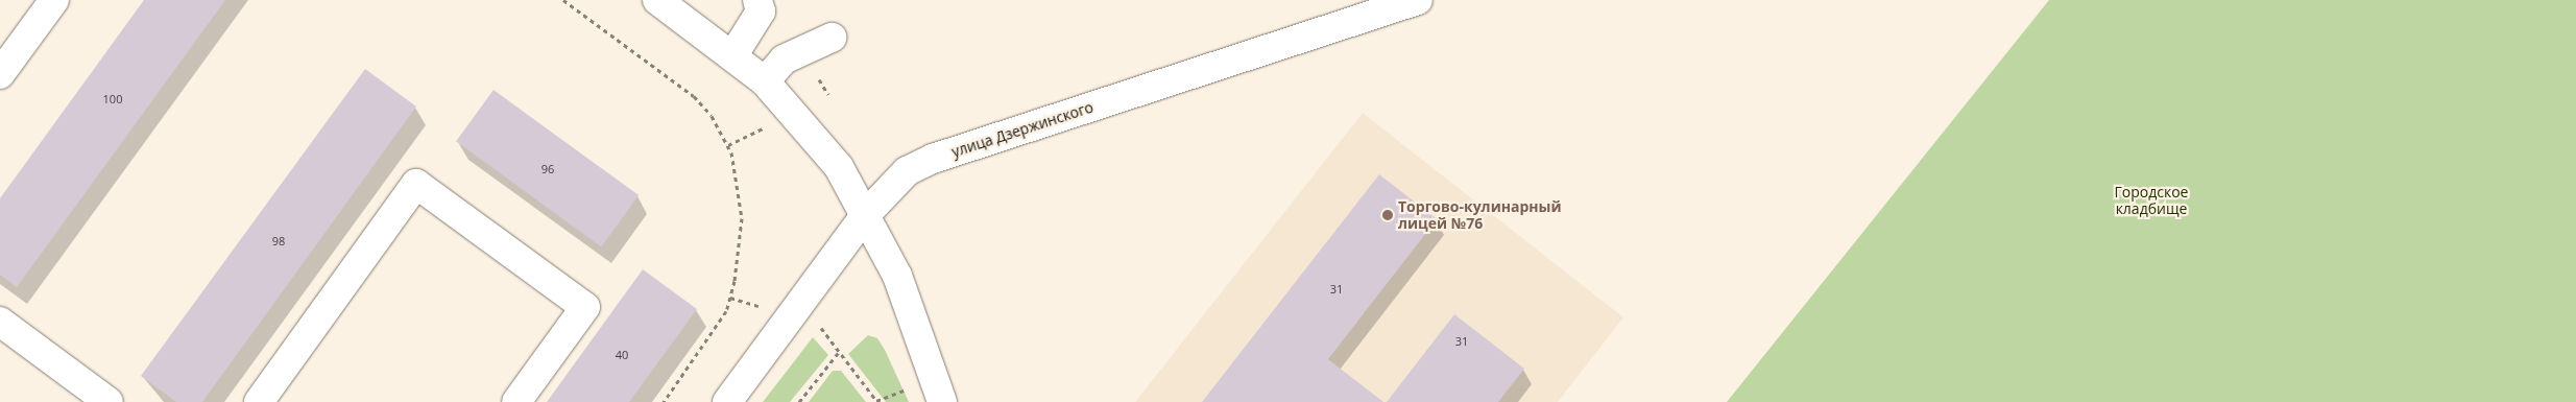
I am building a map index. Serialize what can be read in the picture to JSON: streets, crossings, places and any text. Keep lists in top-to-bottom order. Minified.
{"streets":{"street":["улица Дзержинского"]},"parks":["Городское кладбище"],"places":["Торгово-кулинарный лицей №76"],"house_numbers":["100","96","98","31","31","40"]}
